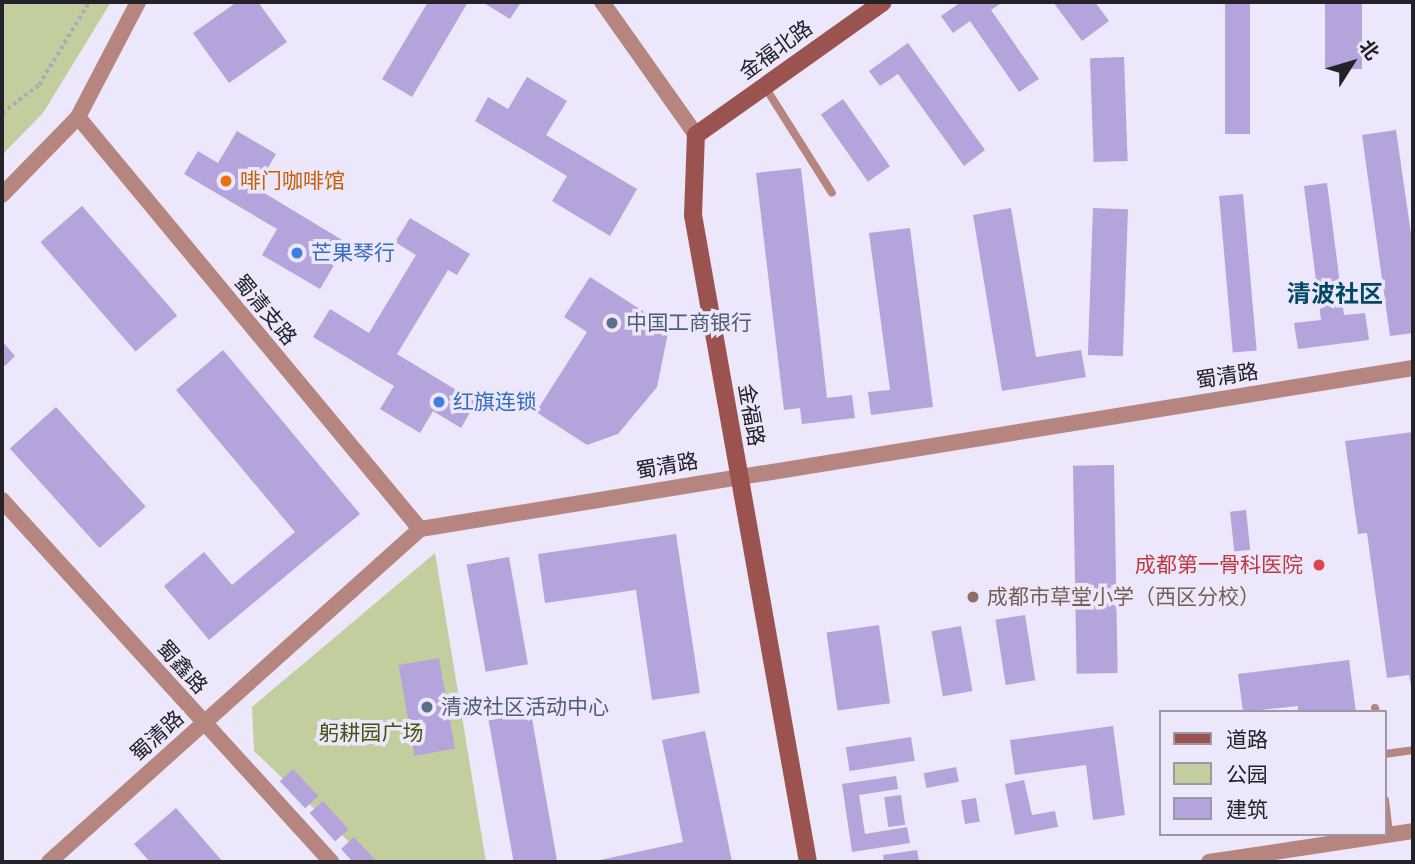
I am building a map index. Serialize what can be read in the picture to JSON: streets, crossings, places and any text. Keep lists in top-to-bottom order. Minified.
{"streets":{"street":["金福北路","蜀清支路","蜀清路","金福路","蜀鑫路"]},"crossings":[["金福北路","金福路"],["蜀清支路","蜀清路"],["蜀清路","金福路"],["蜀清路","蜀鑫路"]],"districts":["清波社区"],"parks":["躬耕园广场"],"places":["啡门咖啡馆","芒果琴行","中国工商银行","红旗连锁","成都第一骨科医院","成都市草堂小学（西区分校）","清波社区活动中心"],"legend":["道路","公园","建筑"],"north":"top right"}
